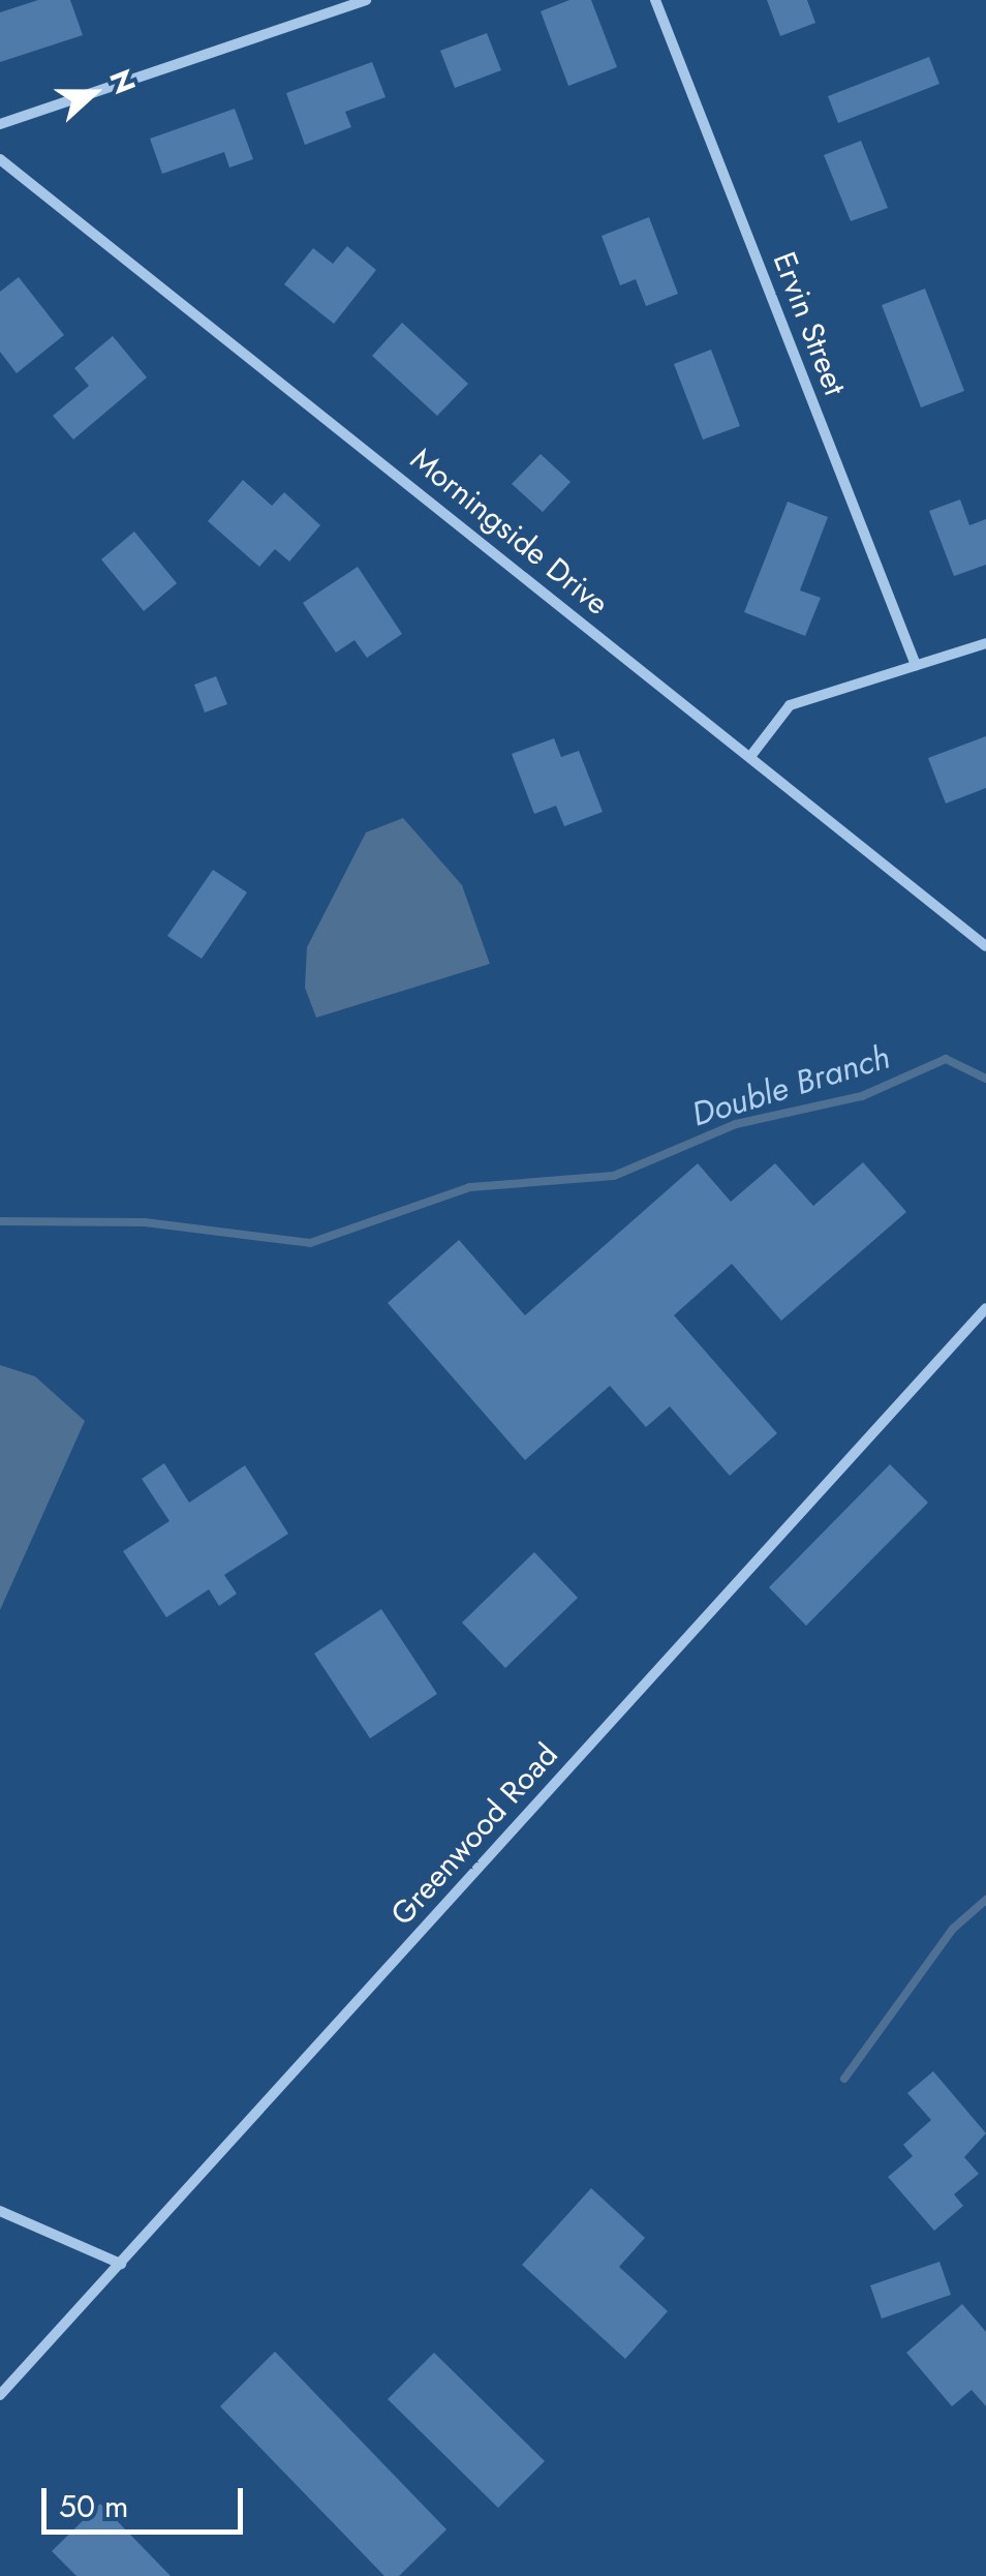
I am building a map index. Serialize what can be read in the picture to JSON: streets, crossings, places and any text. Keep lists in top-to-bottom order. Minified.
{"streets":{"street":["Ervin Street","Morningside Drive","Greenwood Road"]},"water":["Double Branch"],"scale_bar":"50 m","north":"right"}
